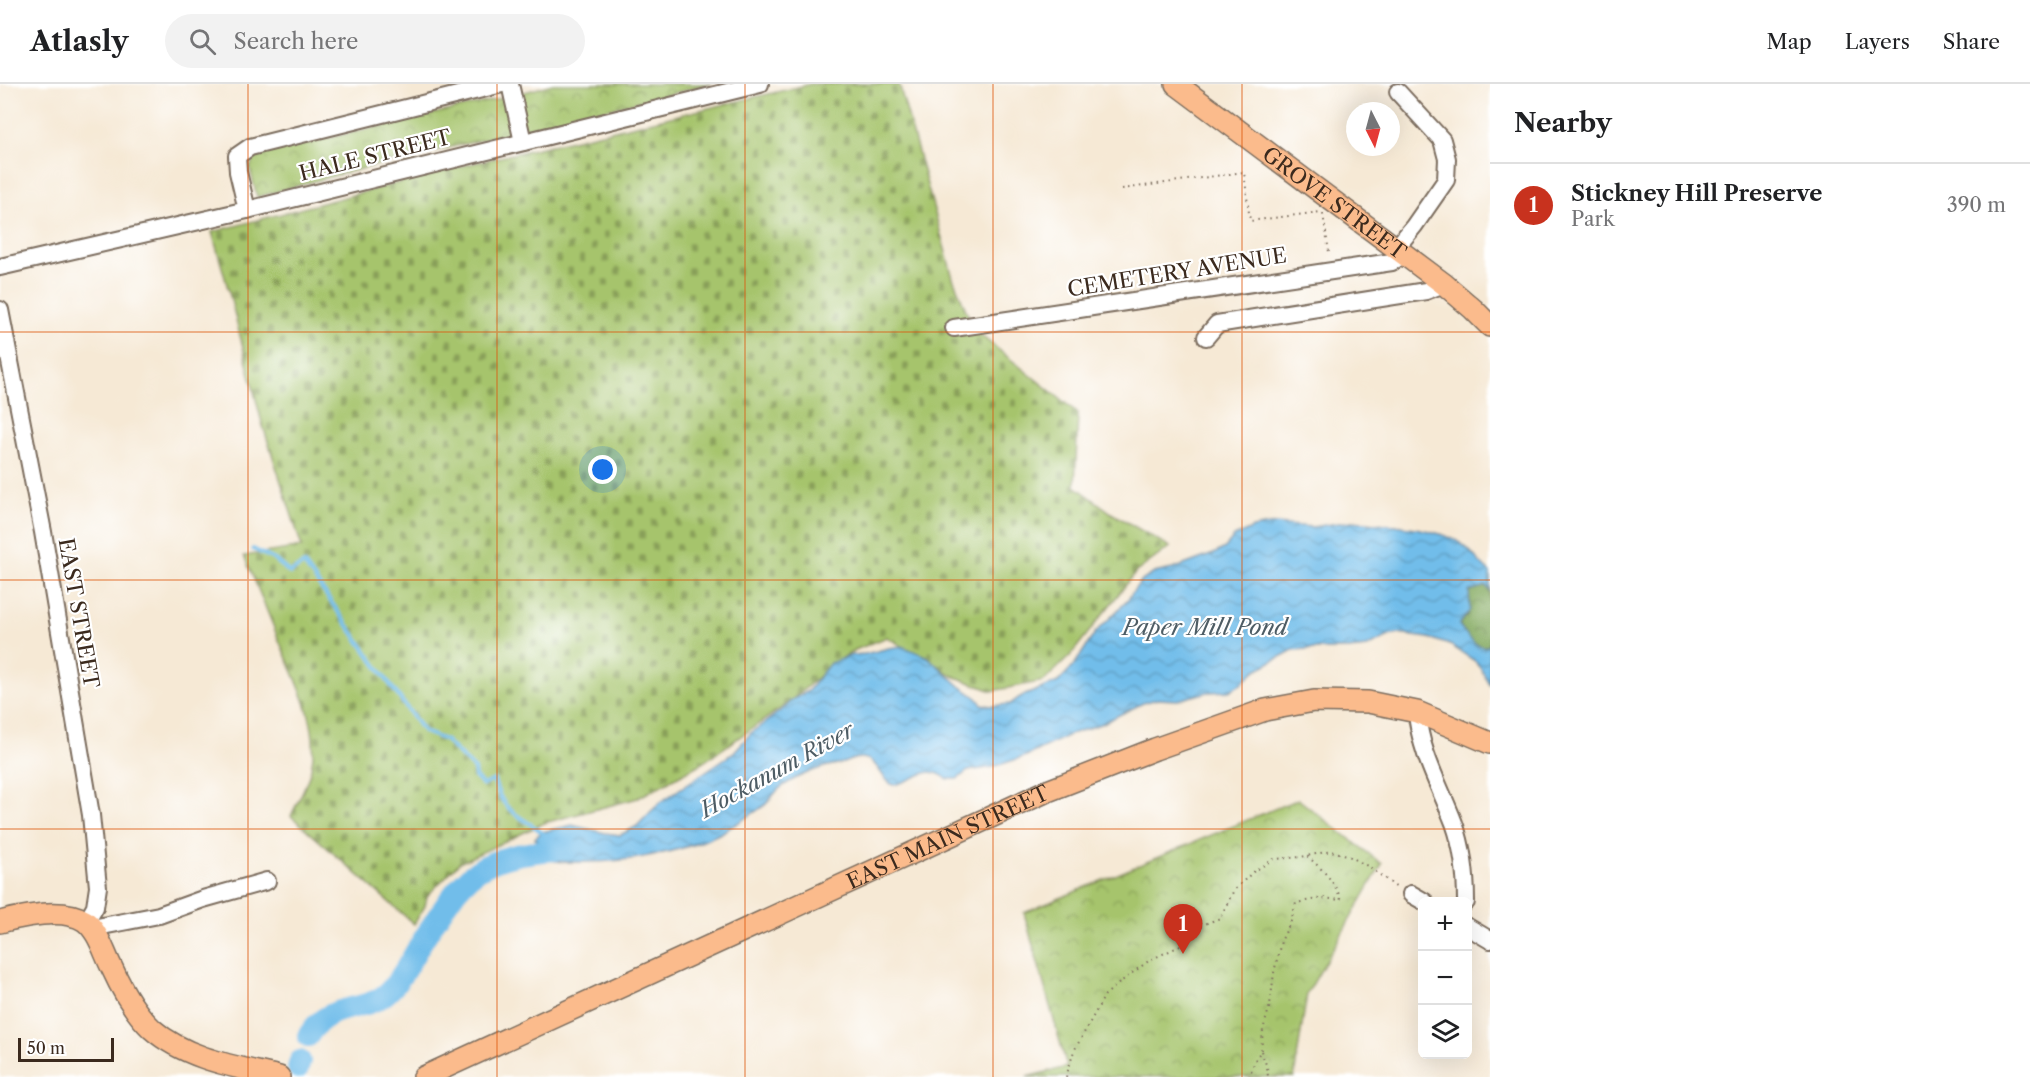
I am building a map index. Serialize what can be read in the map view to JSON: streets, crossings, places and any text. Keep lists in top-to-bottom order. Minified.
{"streets":{"main road":["GROVE STREET","EAST MAIN STREET"],"street":["HALE STREET","CEMETERY AVENUE","EAST STREET"]},"crossings":[["GROVE STREET","CEMETERY AVENUE"]],"water":["Paper Mill Pond","Hockanum River"],"scale_bar":"50 m","north":"bottom","page":{"header":"Atlasly","search":"Search here","nav":["Map","Layers","Share"],"heading":"Nearby","list":[{"mark":"1","name":"Stickney Hill Preserve","note":"Park","value":"390 m"}],"map_buttons":["+","−"],"pins":"1","scale":"50 m"}}
